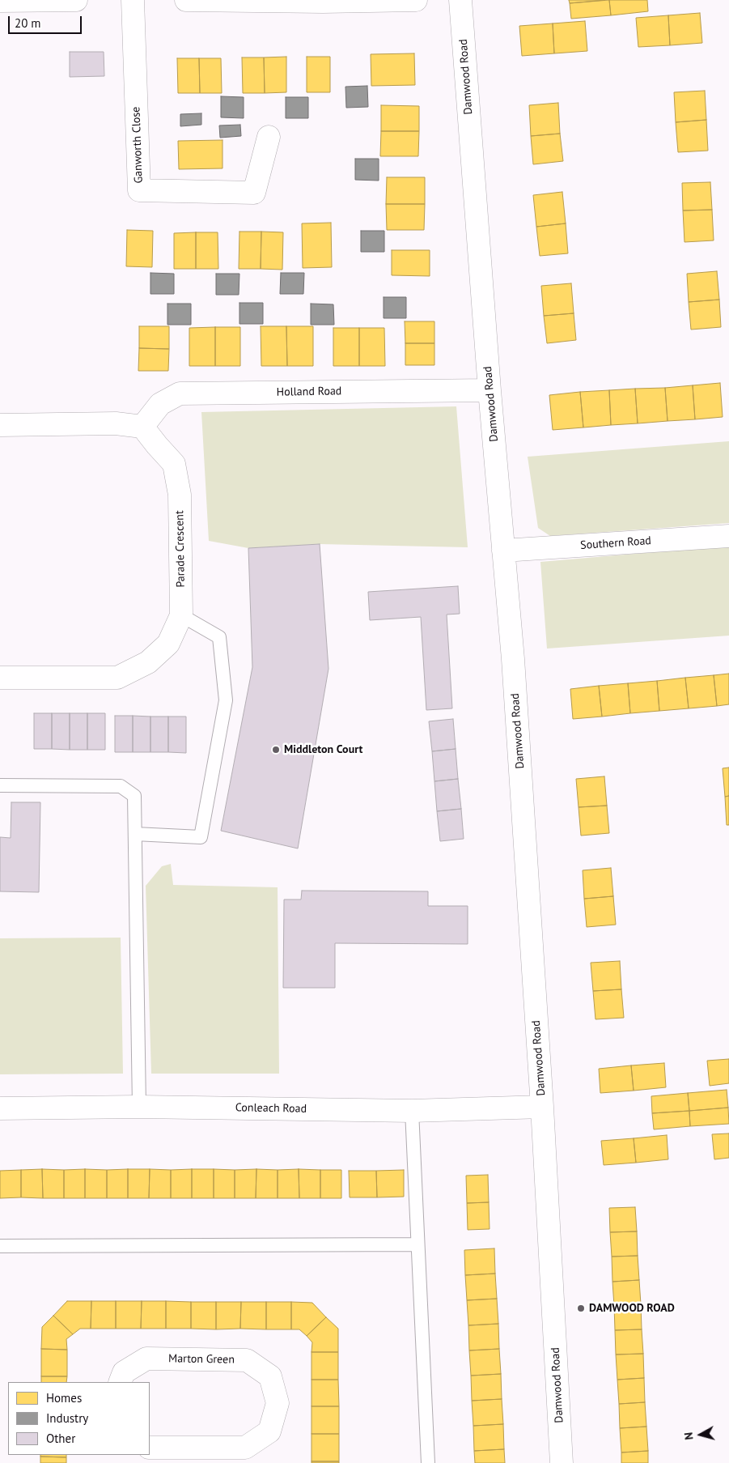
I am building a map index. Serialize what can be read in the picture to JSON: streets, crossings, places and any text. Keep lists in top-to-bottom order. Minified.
{"streets":{"street":["Damwood Road","Ganworth Close","Holland Road","Southern Road","Parade Crescent","Conleach Road","Marton Green"]},"crossings":[["Damwood Road","Holland Road"],["Damwood Road","Southern Road"],["Damwood Road","Conleach Road"],["Holland Road","Parade Crescent"]],"places":["Middleton Court","DAMWOOD ROAD"],"legend":["Homes","Industry","Other"],"scale_bar":"20 m","north":"left"}
